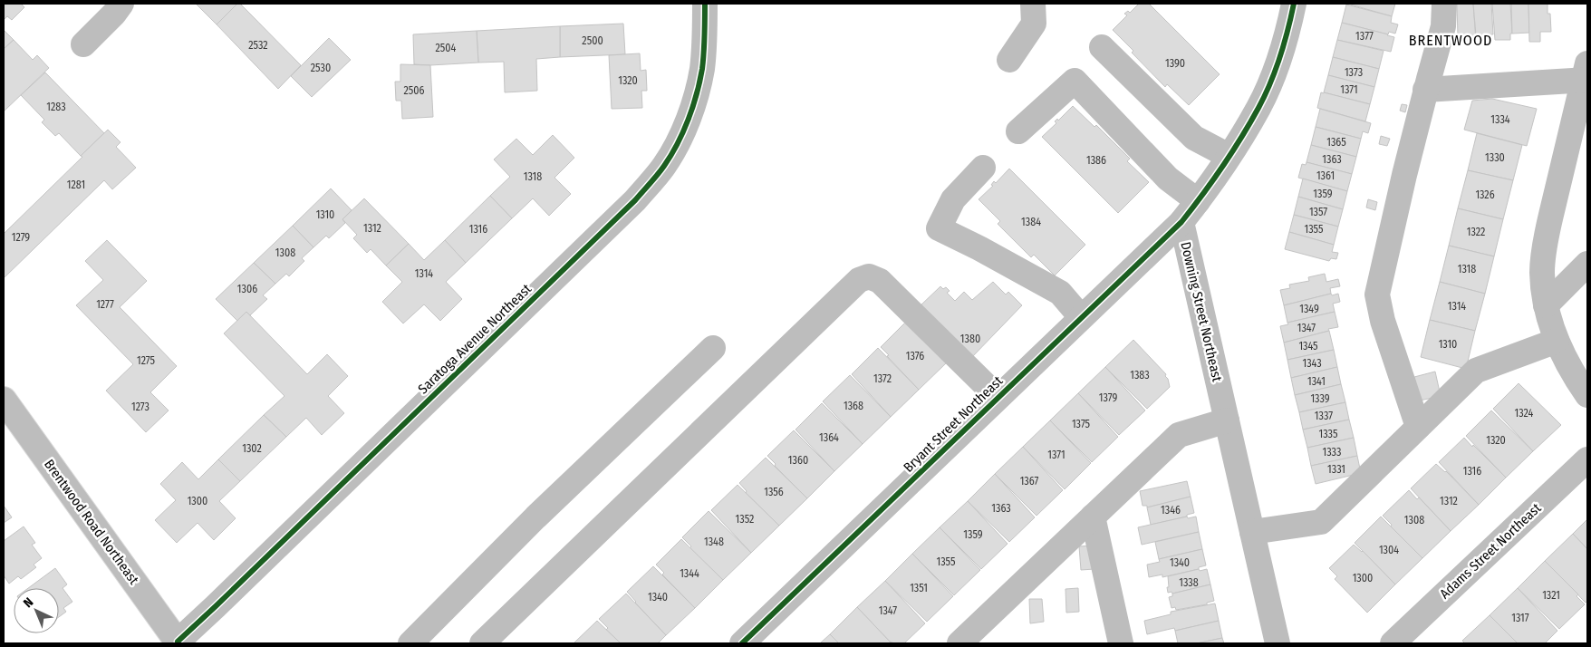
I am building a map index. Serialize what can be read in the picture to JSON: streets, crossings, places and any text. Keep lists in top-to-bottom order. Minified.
{"streets":{"street":["Downing Street Northeast","Saratoga Avenue Northeast","Bryant Street Northeast","Brentwood Road Northeast","Adams Street Northeast"]},"crossings":[["Downing Street Northeast","Bryant Street Northeast"],["Saratoga Avenue Northeast","Brentwood Road Northeast"]],"districts":["BRENTWOOD"],"house_numbers":["1377","2500","2532","2504","1390","2530","1373","1320","1371","2506","1283","1334","1365","1330","1363","1386","1361","1318","1281","1359","1326","1357","1310","1384","1312","1316","1355","1322","1279","1308","1318","1314","1306","1277","1314","1349","1347","1380","1310","1345","1376","1275","1343","1383","1372","1341","1379","1339","1368","1273","1324","1337","1375","1335","1364","1320","1302","1333","1371","1360","1331","1316","1367","1356","1300","1312","1363","1346","1352","1308","1359","1348","1304","1355","1340","1344","1300","1338","1351","1321","1340","1347","1317"],"north":"top left"}
